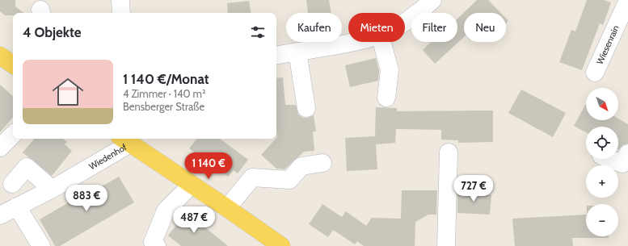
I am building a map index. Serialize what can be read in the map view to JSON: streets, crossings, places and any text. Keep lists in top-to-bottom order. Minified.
{"streets":{"street":["Wiesenrain","Wiedenhof"]},"north":"bottom right","page":{"chip":["Kaufen","Mieten","Filter","Neu"],"heading":"4 Objekte","list":[{"name":"1 140 €/Monat","note":"4 Zimmer · 140 m² · Bensberger Straße"}],"map_buttons":["+","−"],"price":["1 140 €","727 €","883 €","487 €"]}}
